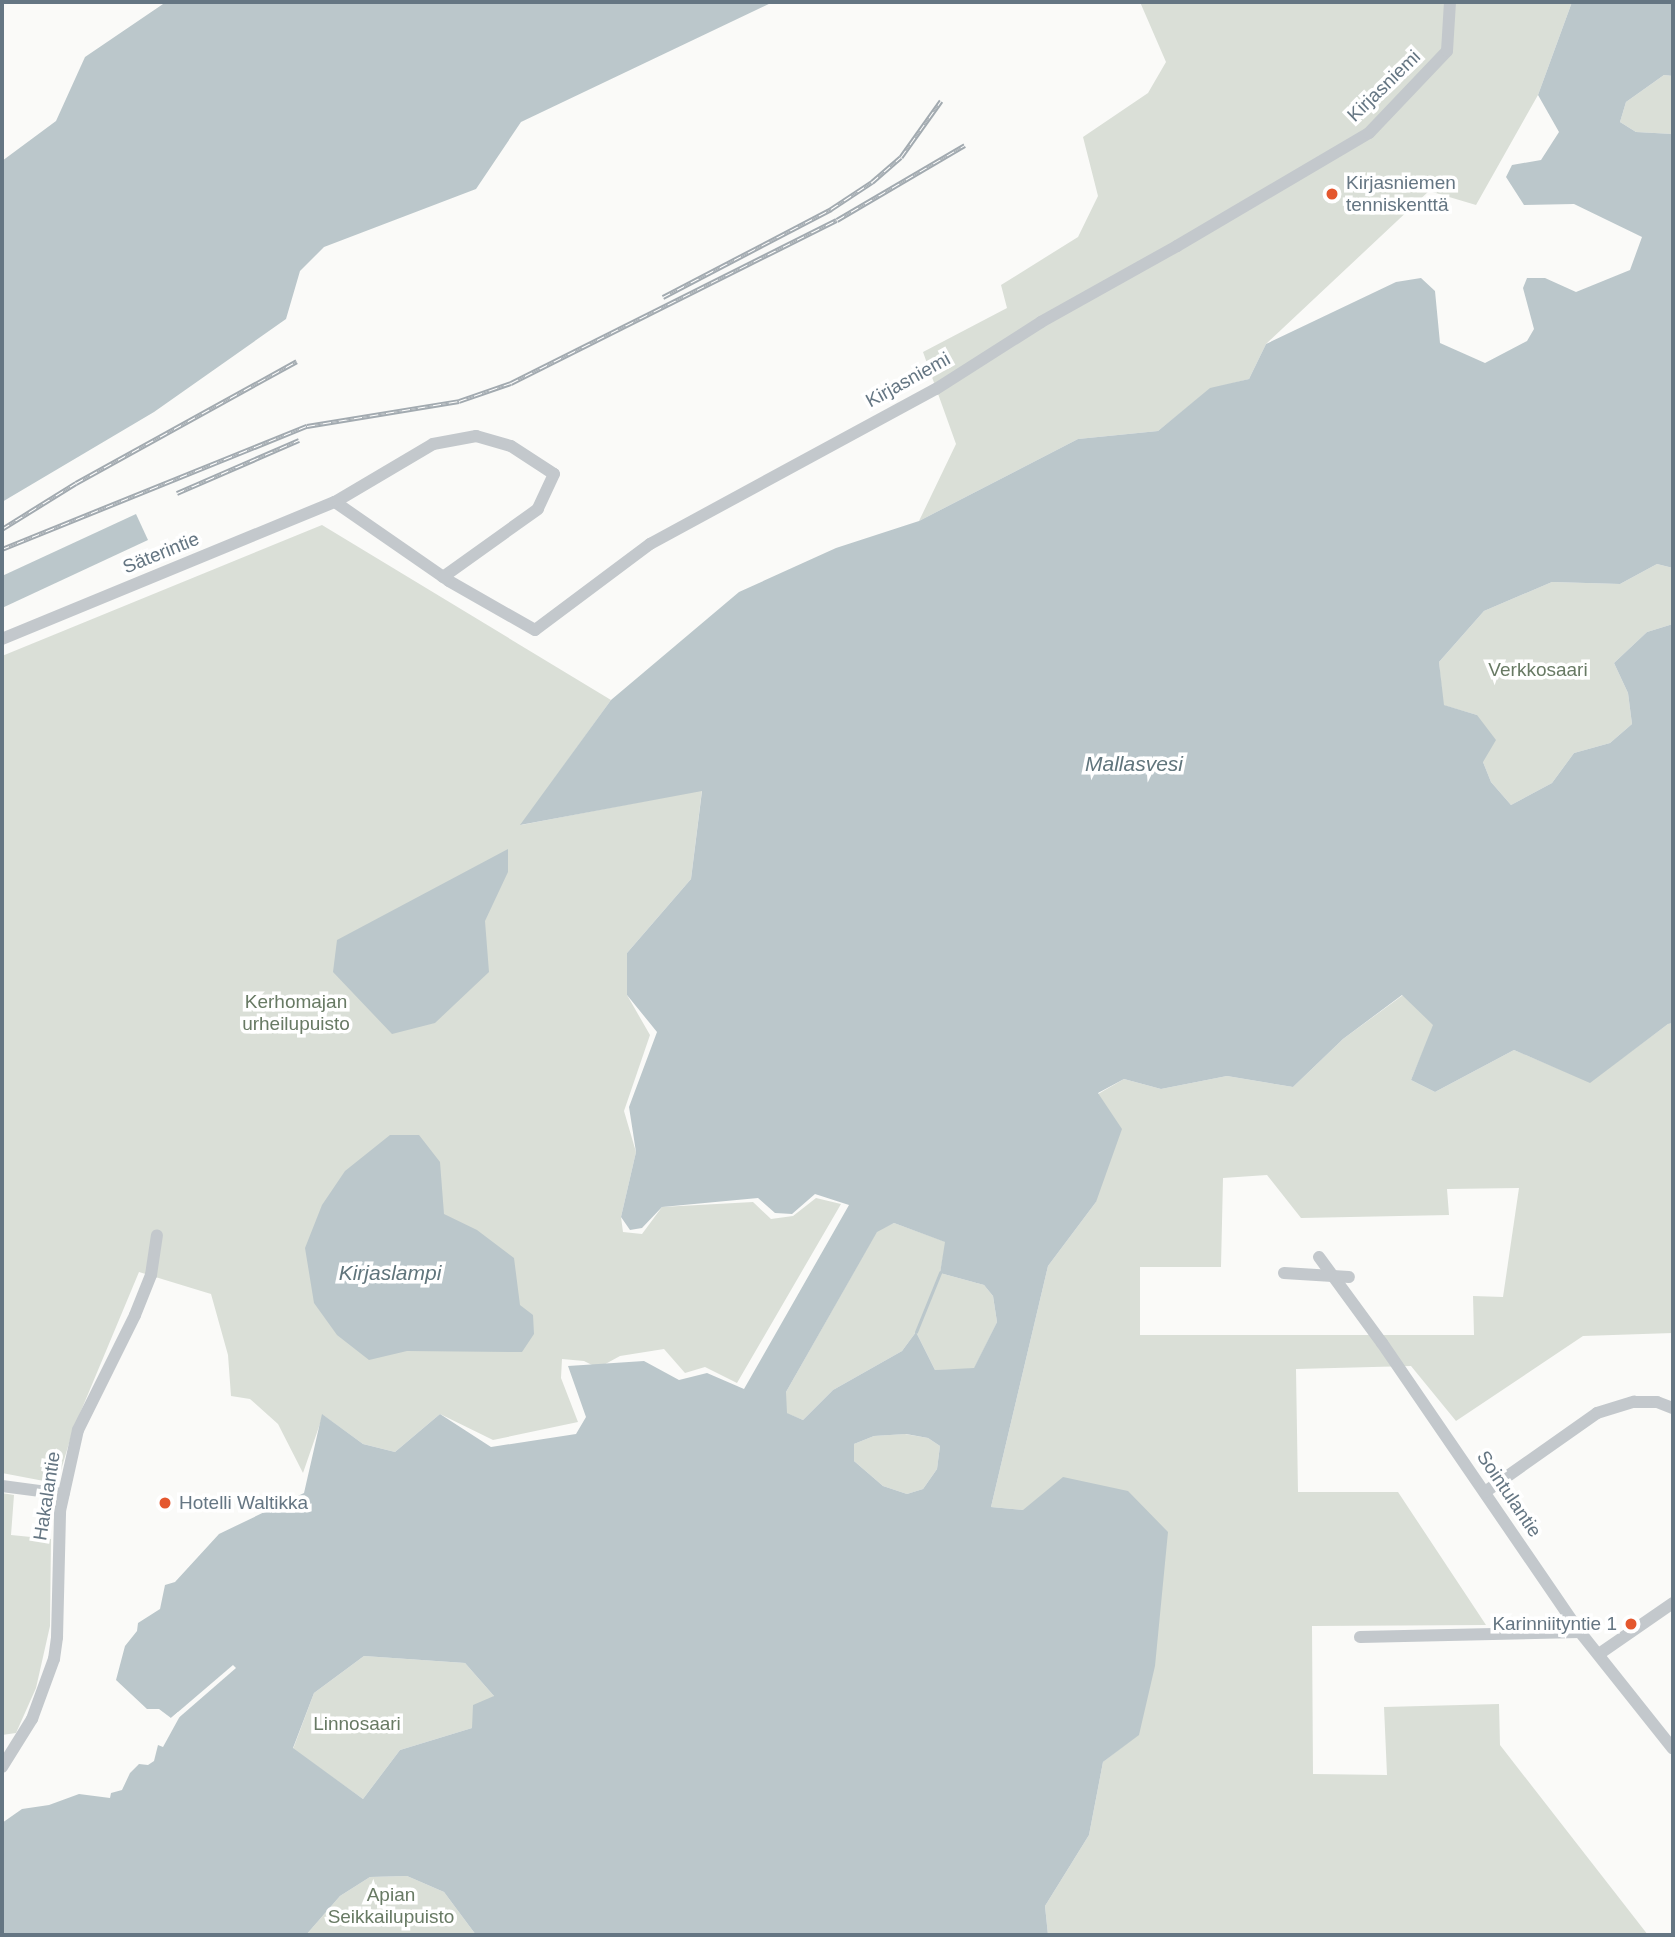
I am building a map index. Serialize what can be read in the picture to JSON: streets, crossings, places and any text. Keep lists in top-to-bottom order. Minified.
{"streets":{"street":["Kirjasniemi","Säterintie","Sointulantie","Hakalantie"]},"crossings":[["Kirjasniemi","Säterintie"]],"water":["Mallasvesi","Kirjaslampi"],"parks":["Verkkosaari","Kerhomajan urheilupuisto","Linnosaari","Apian Seikkailupuisto"],"places":["Kirjasniemen tenniskenttä","Hotelli Waltikka","Karinniityntie 1"]}
